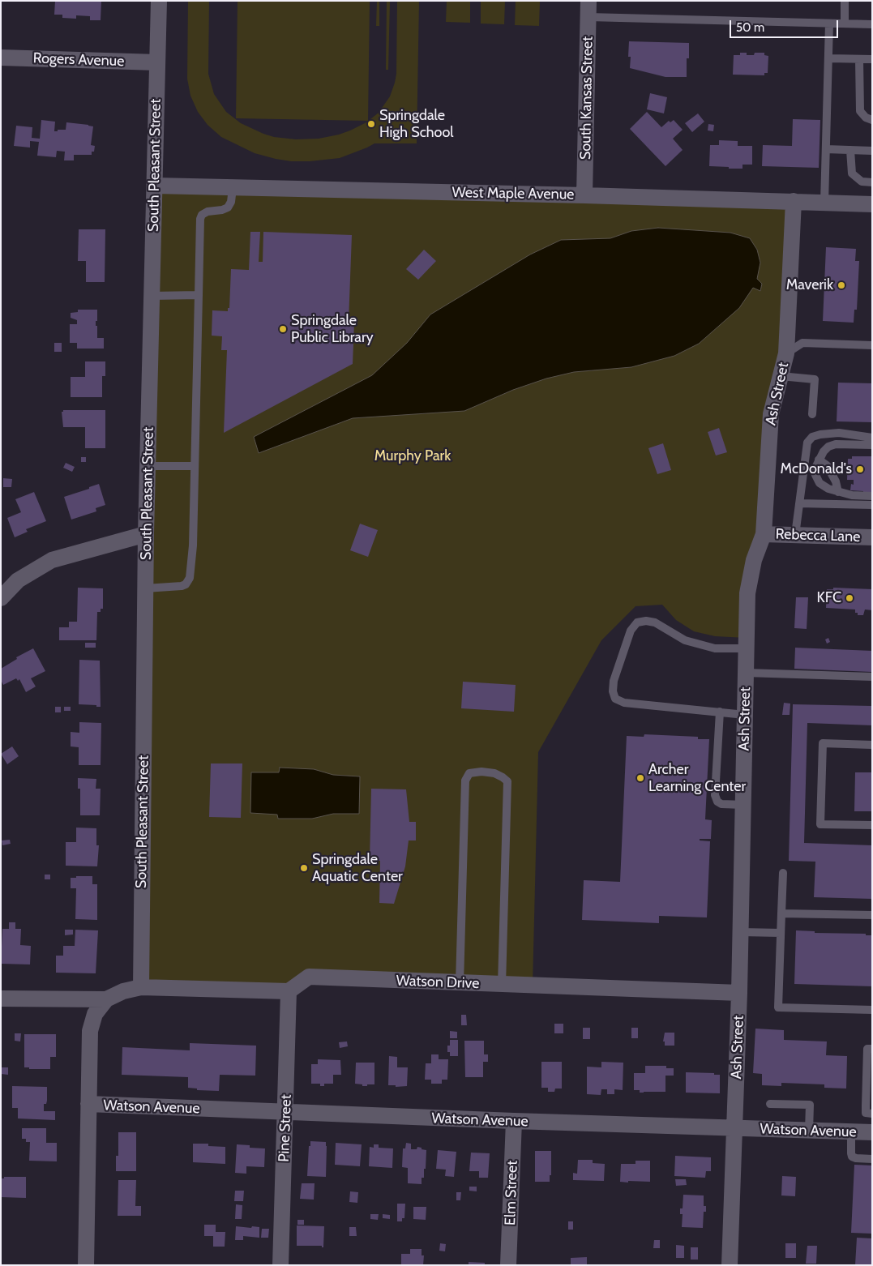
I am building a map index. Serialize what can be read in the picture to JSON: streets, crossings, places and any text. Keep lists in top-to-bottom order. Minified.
{"streets":{"street":["Rogers Avenue","South Kansas Street","South Pleasant Street","West Maple Avenue","Ash Street","Rebecca Lane","Watson Drive","Watson Avenue","Pine Street","Elm Street"]},"crossings":[["Rogers Avenue","South Pleasant Street"],["South Kansas Street","West Maple Avenue"],["South Pleasant Street","West Maple Avenue"],["West Maple Avenue","Ash Street"],["Ash Street","Rebecca Lane"],["Ash Street","Watson Drive"],["Ash Street","Watson Avenue"],["Watson Drive","Pine Street"],["Watson Avenue","Pine Street"],["Watson Avenue","Elm Street"]],"parks":["Murphy Park"],"places":["Springdale High School","Maverik","Springdale Public Library","McDonald's","KFC","Archer Learning Center","Springdale Aquatic Center"],"scale_bar":"50 m"}
